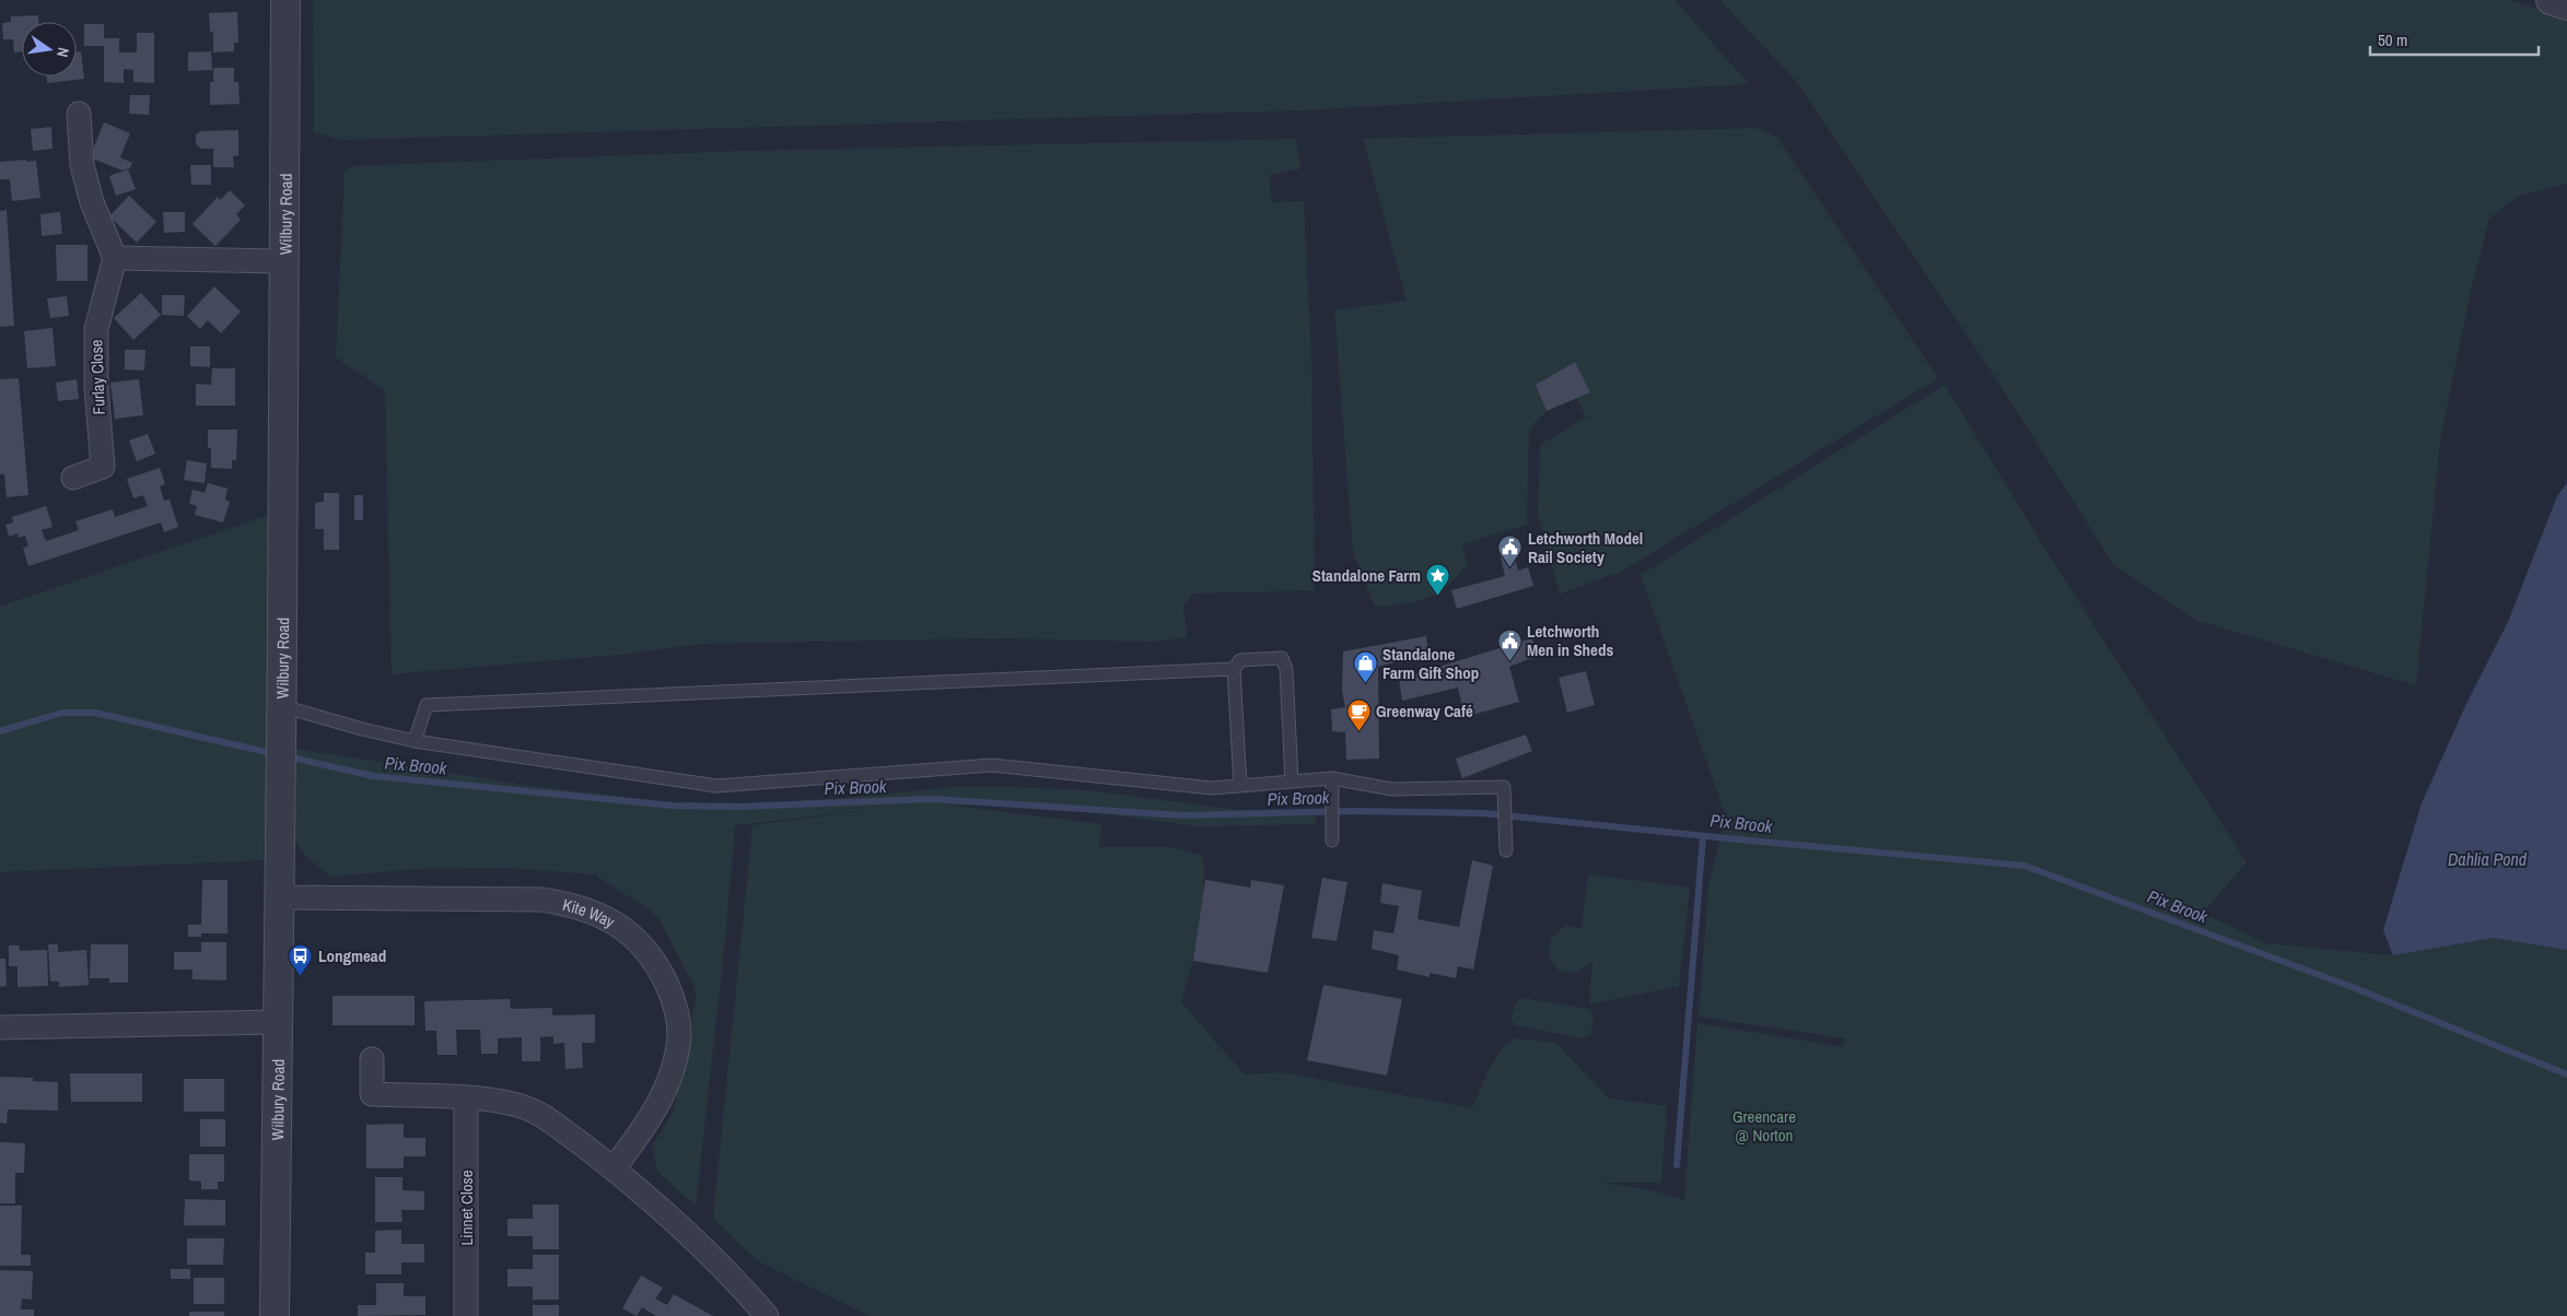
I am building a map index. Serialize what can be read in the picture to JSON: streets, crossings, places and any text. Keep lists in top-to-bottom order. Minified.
{"streets":{"street":["Wilbury Road","Furlay Close","Kite Way","Linnet Close"]},"crossings":[["Wilbury Road","Kite Way"]],"water":["Pix Brook","Dahlia Pond"],"parks":["Greencare @ Norton"],"places":{"public building":["Letchworth Model Rail Society","Letchworth Men in Sheds"],"place":["Standalone Farm"],"shop":["Standalone Farm Gift Shop"],"cafe":["Greenway Café"],"bus stop":["Longmead"]},"scale_bar":"50 m","north":"right"}
